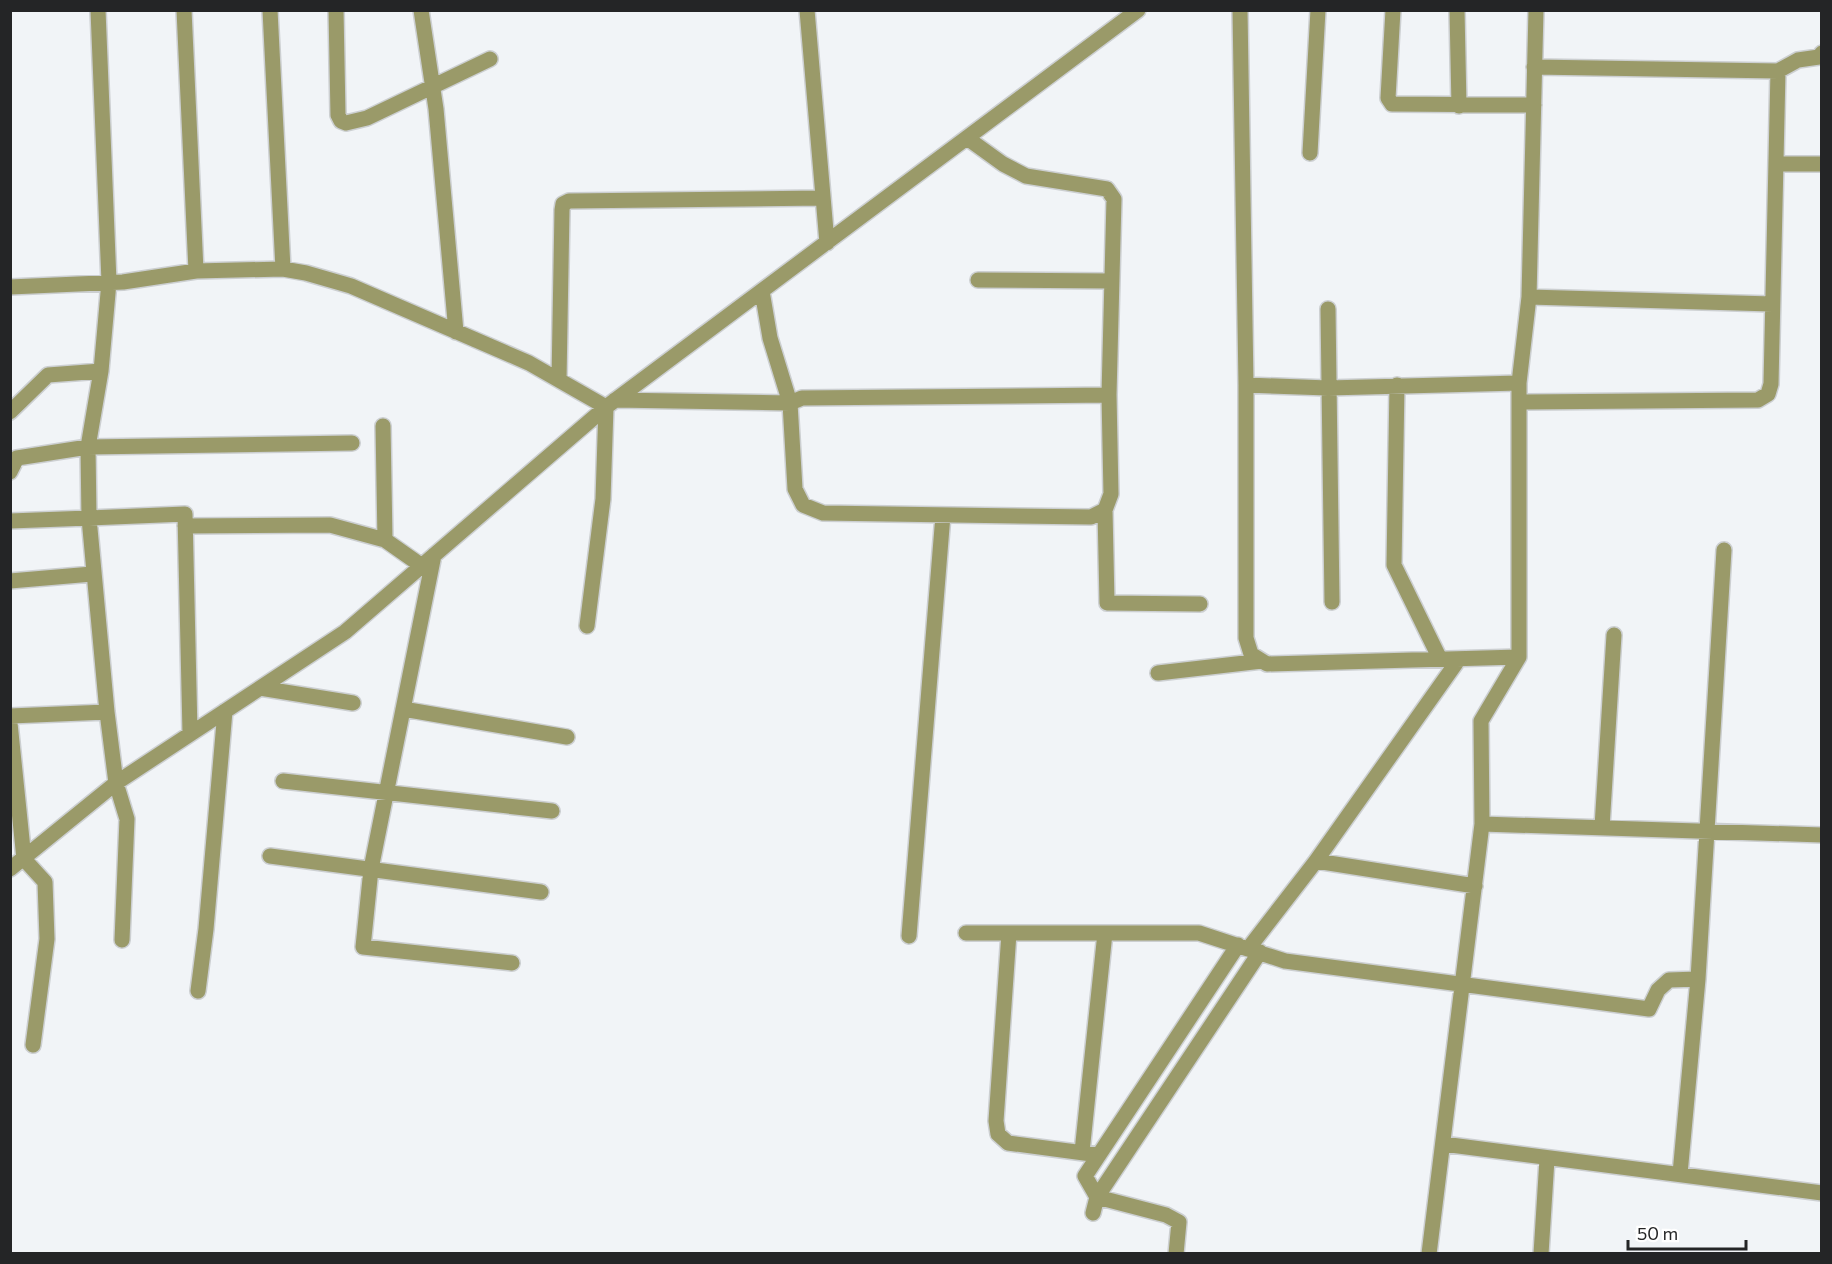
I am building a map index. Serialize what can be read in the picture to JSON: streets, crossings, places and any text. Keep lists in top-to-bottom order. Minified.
{"scale_bar":"50 m"}
